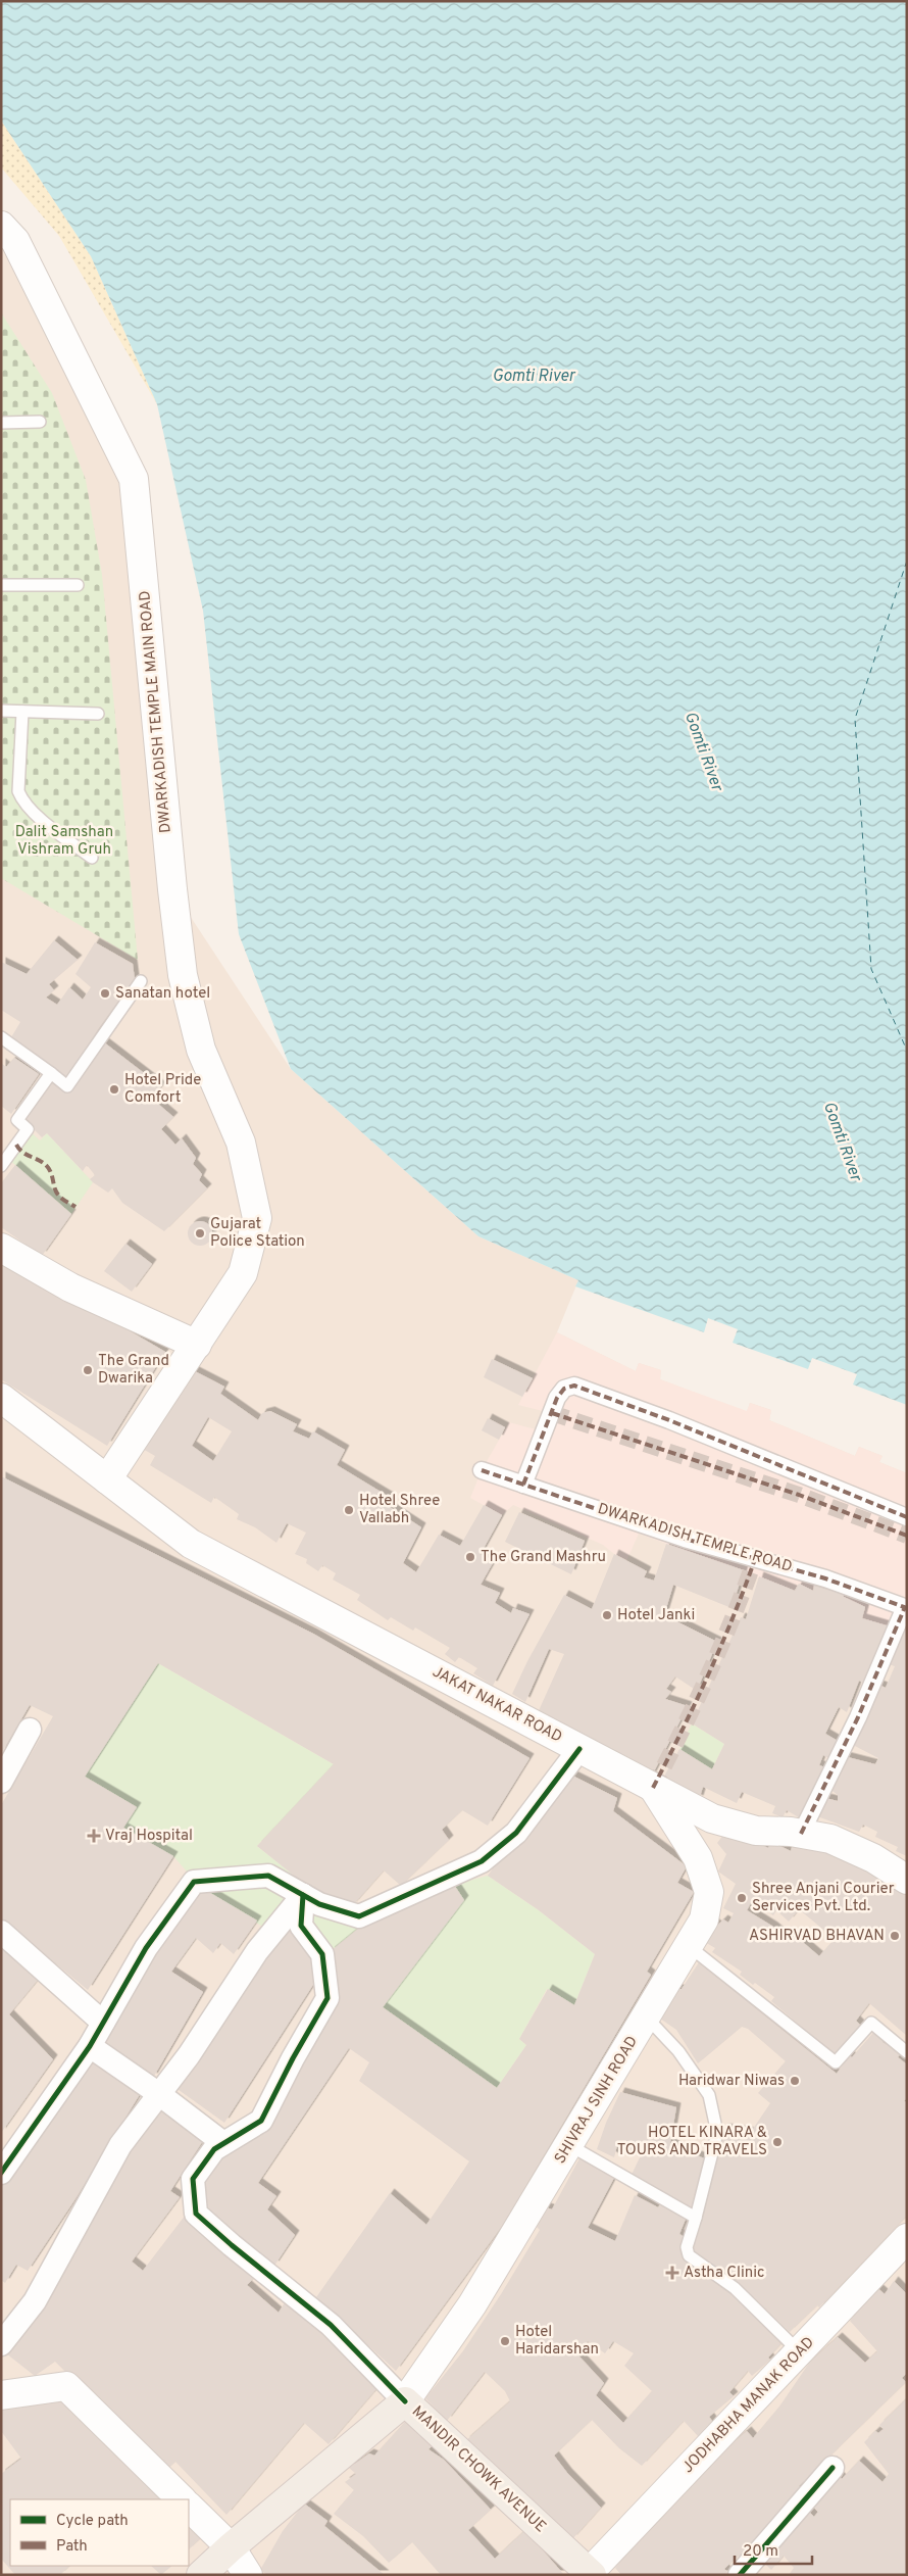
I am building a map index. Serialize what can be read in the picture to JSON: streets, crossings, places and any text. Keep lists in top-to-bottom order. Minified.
{"streets":{"main road":["DWARKADISH TEMPLE MAIN ROAD","JAKAT NAKAR ROAD","SHIVRAJ SINH ROAD","JODHABHA MANAK ROAD","MANDIR CHOWK AVENUE"],"street":["DWARKADISH TEMPLE ROAD"]},"crossings":[["JAKAT NAKAR ROAD","SHIVRAJ SINH ROAD"],["SHIVRAJ SINH ROAD","MANDIR CHOWK AVENUE"],["JODHABHA MANAK ROAD","MANDIR CHOWK AVENUE"]],"water":["Gomti River"],"parks":["Dalit Samshan Vishram Gruh"],"places":{"other":["Sanatan hotel","Hotel Pride Comfort","Gujarat Police Station","The Grand Dwarika","Hotel Shree Vallabh","The Grand Mashru","Hotel Janki","Shree Anjani Courier Services Pvt. Ltd.","ASHIRVAD BHAVAN","Haridwar Niwas","HOTEL KINARA & TOURS AND TRAVELS","Hotel Haridarshan"],"health":["Vraj Hospital","Astha Clinic"]},"legend":["Cycle path","Path"],"scale_bar":"20 m"}
